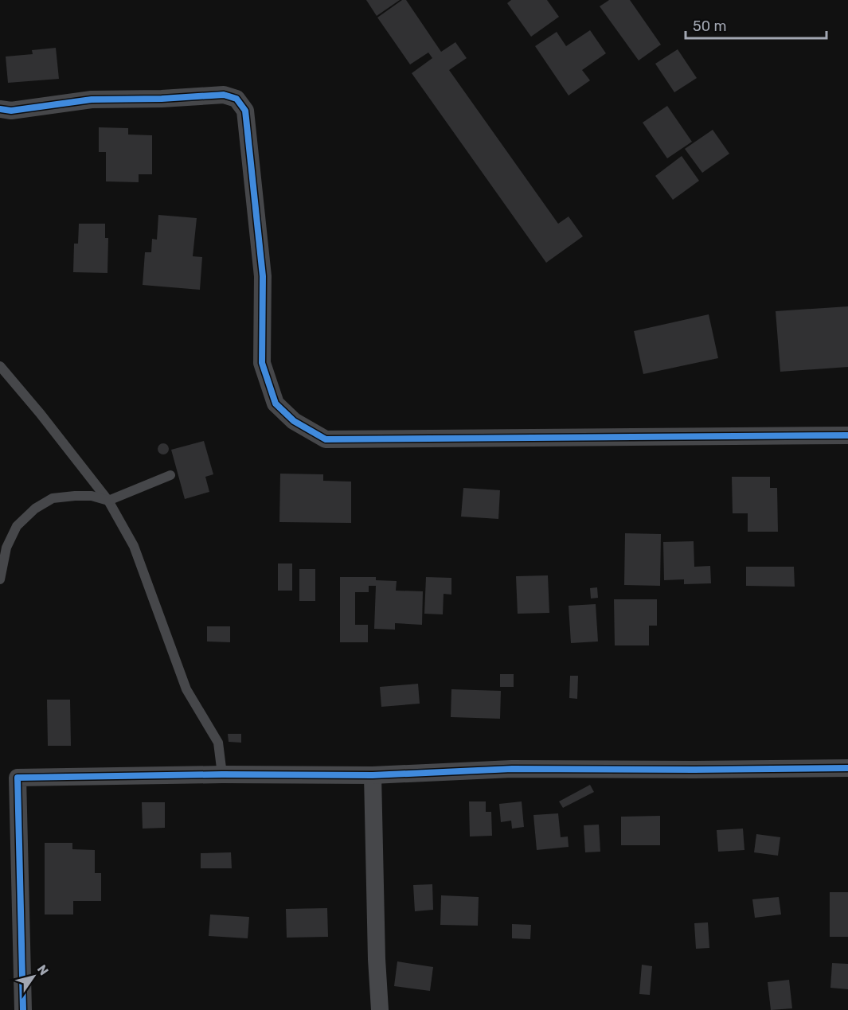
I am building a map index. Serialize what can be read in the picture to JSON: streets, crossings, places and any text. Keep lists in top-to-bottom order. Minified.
{"scale_bar":"50 m","north":"top right"}
